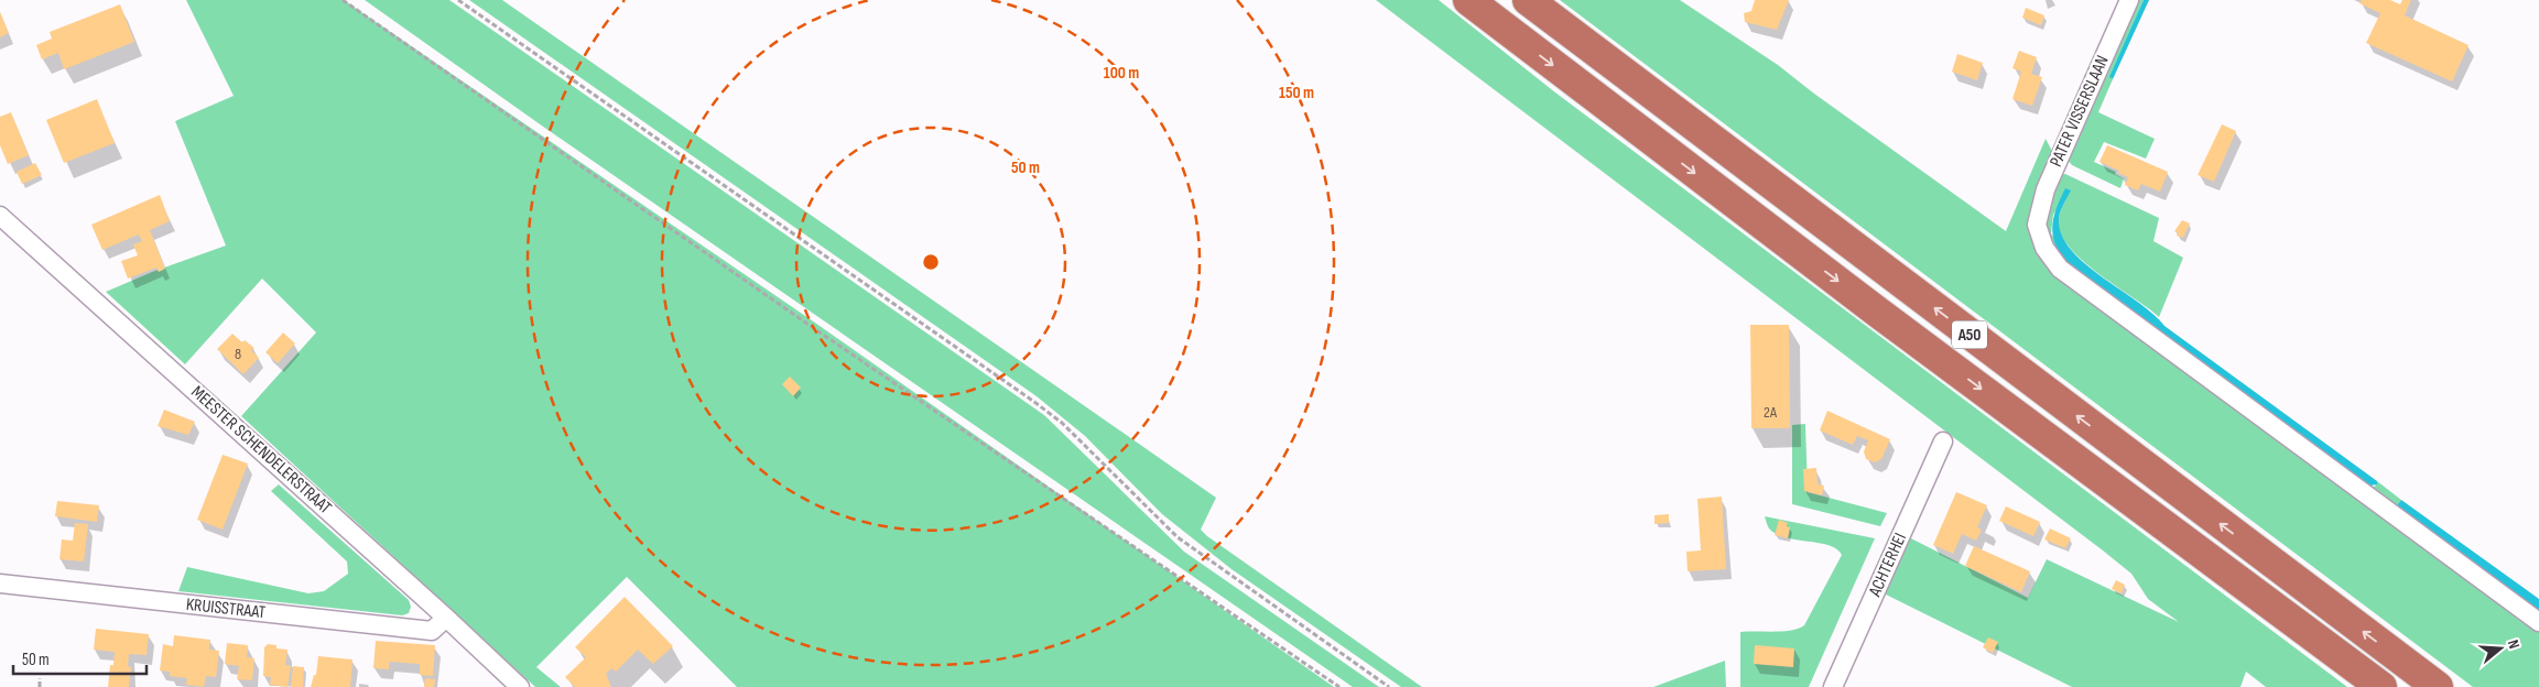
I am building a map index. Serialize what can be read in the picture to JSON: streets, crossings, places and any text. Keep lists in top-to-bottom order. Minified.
{"streets":{"highway":["A50"],"street":["PATER VISSERSLAAN","MEESTER SCHENDELERSTRAAT","ACHTERHEI","KRUISSTRAAT"]},"crossings":[["MEESTER SCHENDELERSTRAAT","KRUISSTRAAT"]],"house_numbers":["8","2A"],"scale_bar":"50 m","north":"right","rings":["100 m","150 m","50 m"]}
